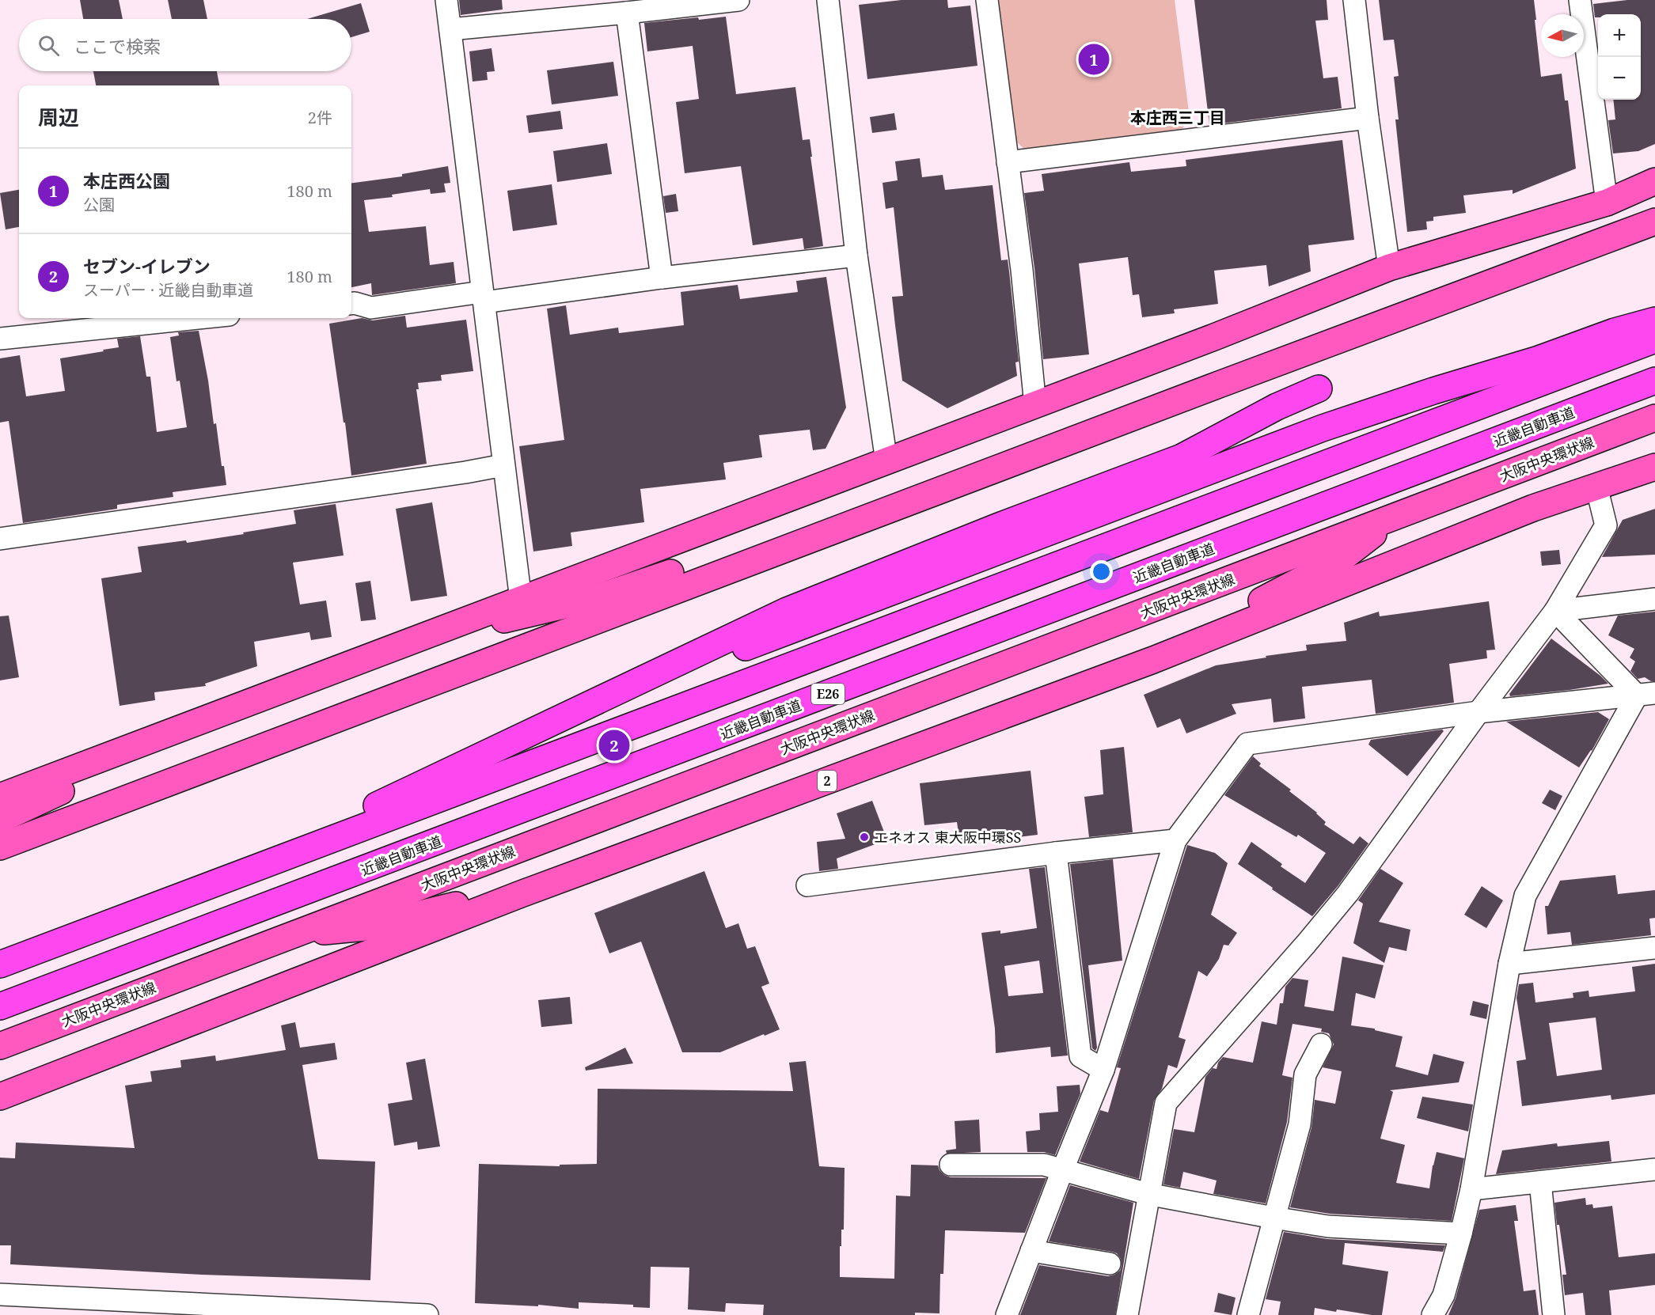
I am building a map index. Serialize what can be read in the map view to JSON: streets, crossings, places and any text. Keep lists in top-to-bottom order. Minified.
{"streets":{"highway":["近畿自動車道","E26"],"main road":["大阪中央環状線","2"]},"districts":["本庄西三丁目"],"places":["エネオス 東大阪中環SS"],"north":"left","page":{"map_buttons":["+","−"],"search":"ここで検索","pins":["1","2"],"heading":["周辺","2件"],"list":[{"mark":"1","name":"本庄西公園","note":"公園","value":"180 m"},{"mark":"2","name":"セブン-イレブン","note":"スーパー · 近畿自動車道","value":"180 m"}]}}
